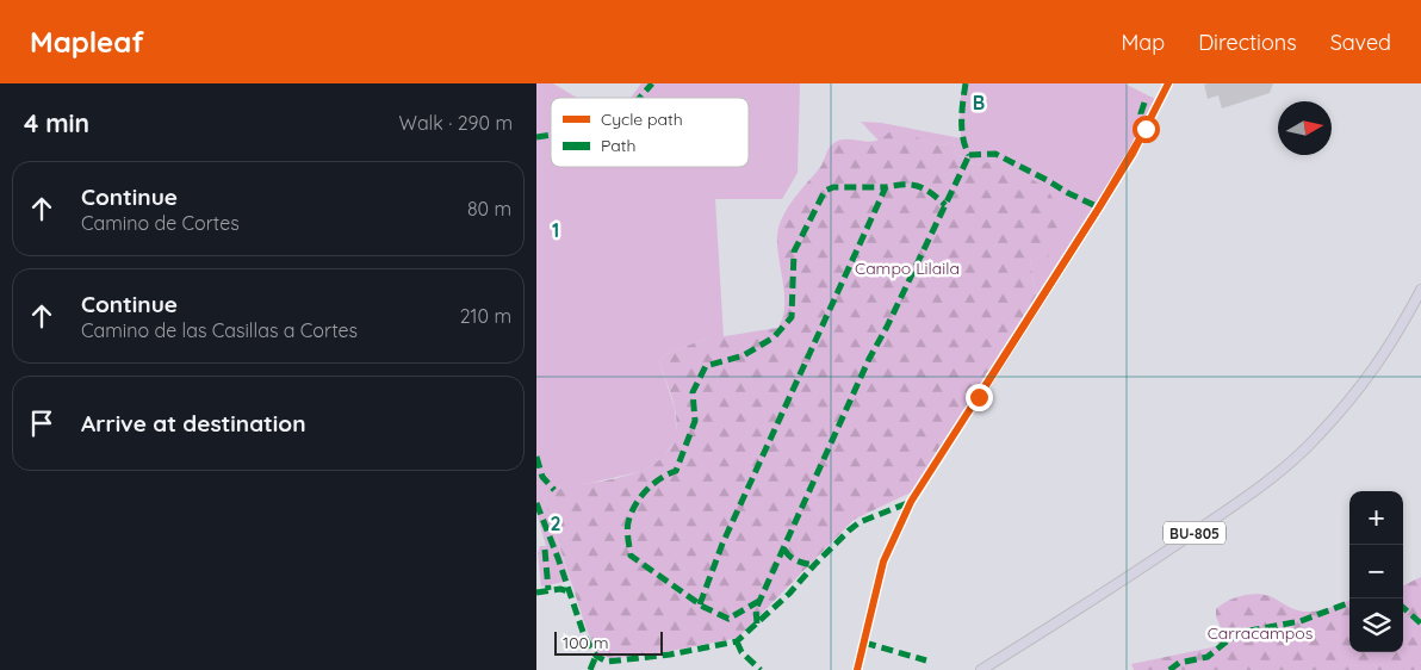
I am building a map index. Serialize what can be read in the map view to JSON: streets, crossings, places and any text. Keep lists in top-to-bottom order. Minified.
{"streets":{"main road":["BU-805"]},"parks":["Campo Lilaila","Carracampos"],"legend":["Cycle path","Path"],"scale_bar":"100 m","north":"right","page":{"header":"Mapleaf","nav":["Map","Directions","Saved"],"heading":["4 min","Walk · 290 m"],"list":[["Continue","Camino de Cortes","80 m"],["Continue","Camino de las Casillas a Cortes","210 m"],"Arrive at destination"],"map_buttons":["+","−"],"scale":"100 m"},"grid":{"columns":["B"],"rows":["1","2"]}}
